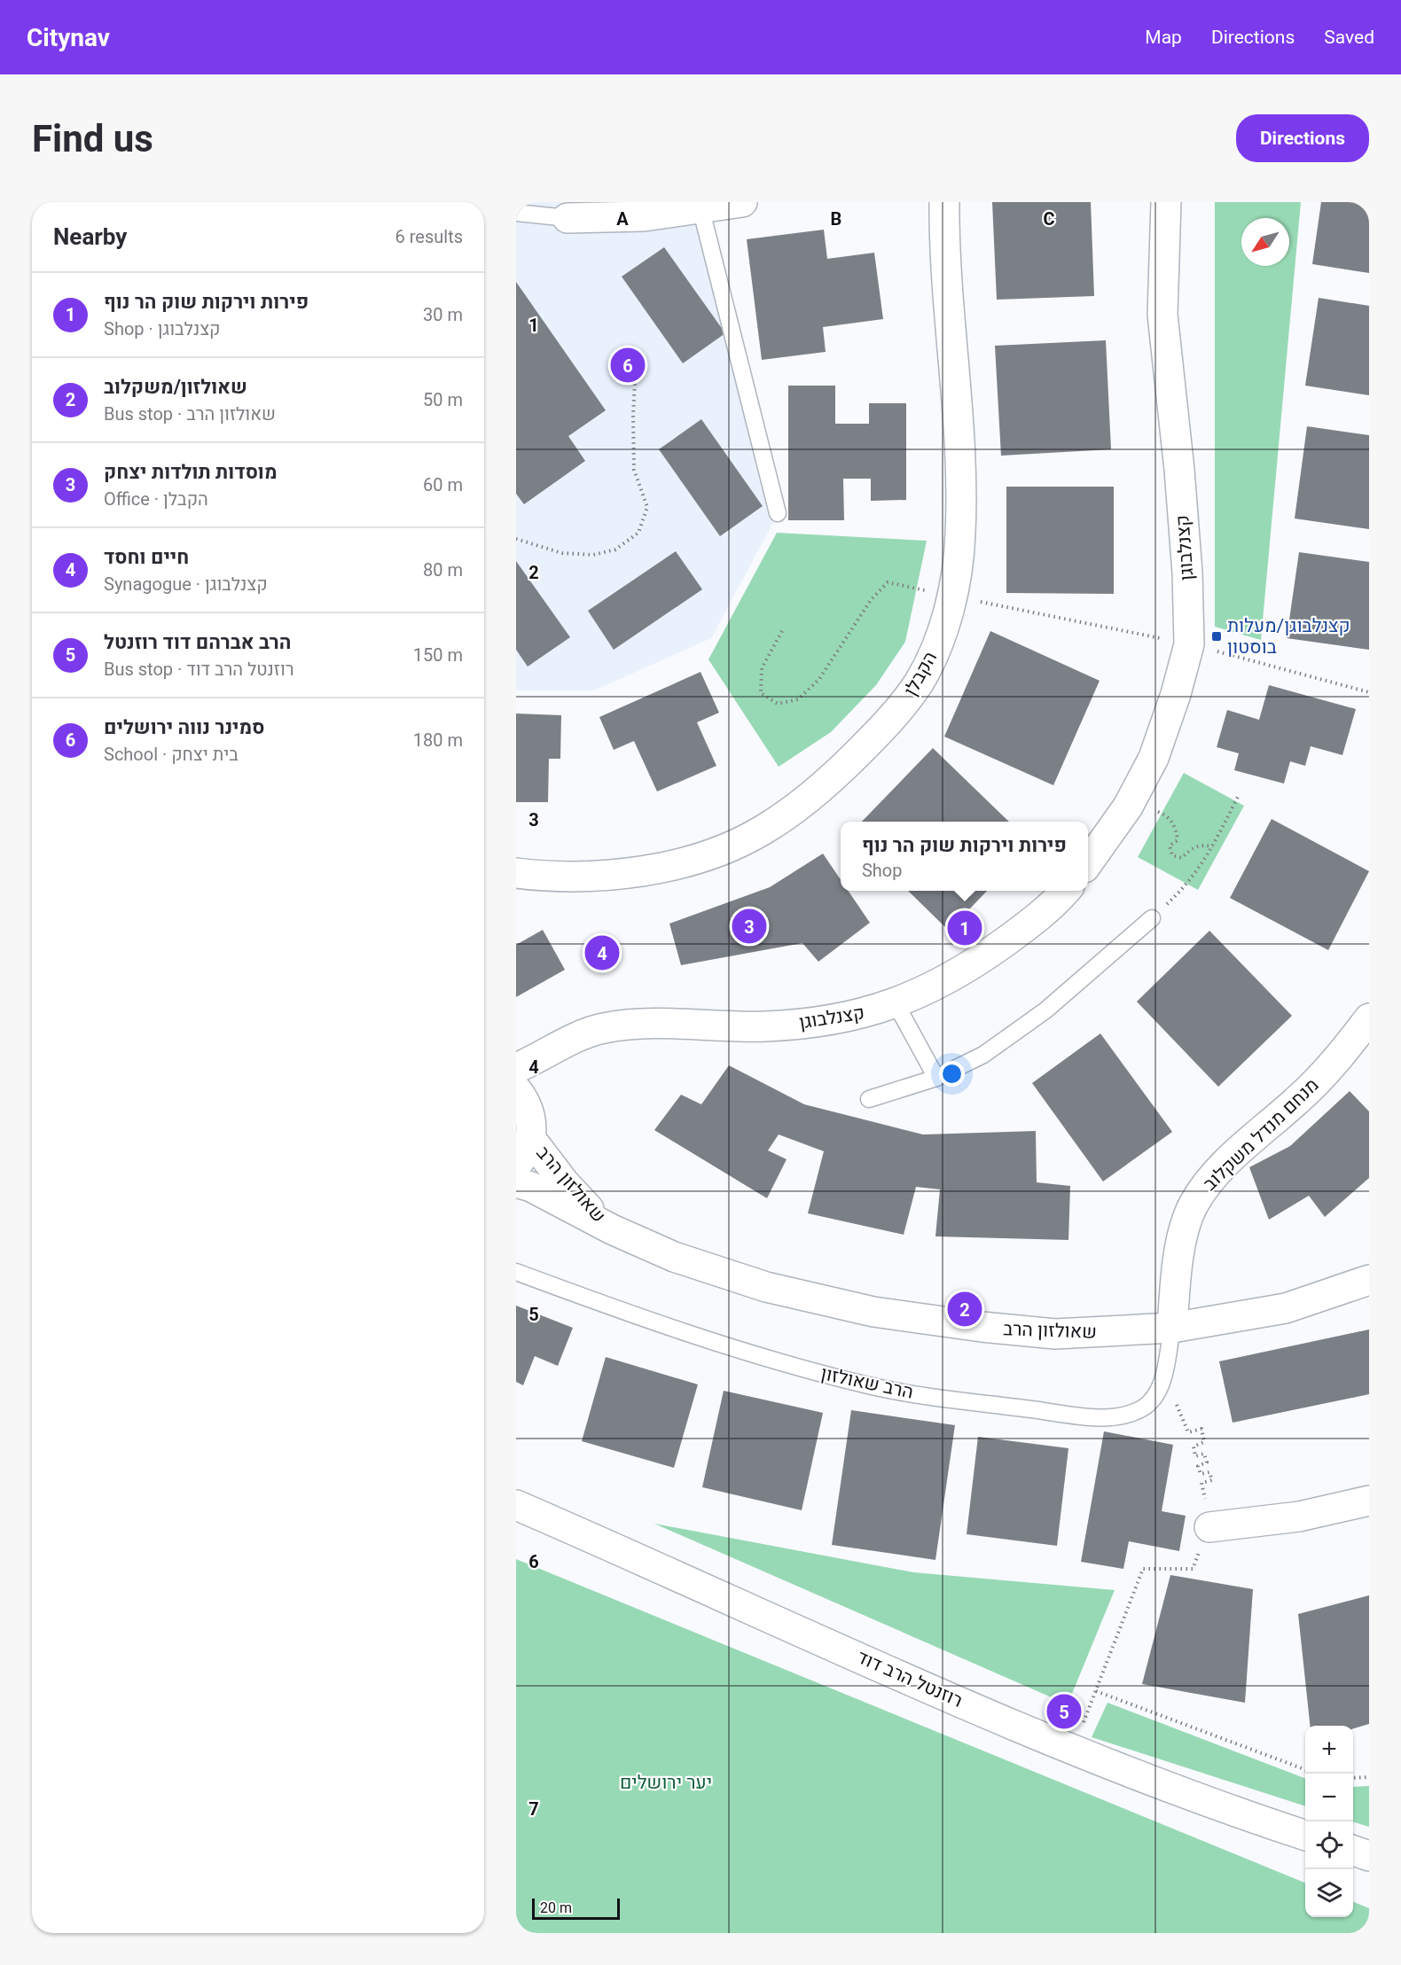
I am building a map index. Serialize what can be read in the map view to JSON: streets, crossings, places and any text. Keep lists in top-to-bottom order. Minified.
{"streets":{"street":["קצנלבוגן","הקבלן","מנחם מנדל משקלוב","שאולזון הרב","רוזנטל הרב דוד"],"lane":["הרב שאולזון"]},"crossings":[["קצנלבוגן","שאולזון הרב"],["מנחם מנדל משקלוב","שאולזון הרב"],["מנחם מנדל משקלוב","הרב שאולזון"],["שאולזון הרב","הרב שאולזון"]],"parks":["יער ירושלים"],"places":{"transit":["קצנלבוגן/מעלות בוסטון"]},"scale_bar":"20 m","north":"bottom left","page":{"header":"Citynav","nav":["Map","Directions","Saved"],"buttons":"Directions","title":"Find us","heading":["Nearby","6 results"],"list":[{"mark":"1","name":"פירות וירקות שוק הר נוף","note":"Shop · קצנלבוגן","value":"30 m"},{"mark":"2","name":"שאולזון/משקלוב","note":"Bus stop · שאולזון הרב","value":"50 m"},{"mark":"3","name":"מוסדות תולדות יצחק","note":"Office · הקבלן","value":"60 m"},{"mark":"4","name":"חיים וחסד","note":"Synagogue · קצנלבוגן","value":"80 m"},{"mark":"5","name":"הרב אברהם דוד רוזנטל","note":"Bus stop · רוזנטל הרב דוד","value":"150 m"},{"mark":"6","name":"סמינר נווה ירושלים","note":"School · בית יצחק","value":"180 m"}],"pins":["6","3","1","4","2","5"],"popup":["פירות וירקות שוק הר נוף","Shop"],"map_buttons":["+","−"],"scale":"20 m"},"grid":{"columns":["A","B","C"],"rows":["1","2","3","4","5","6","7"]}}
